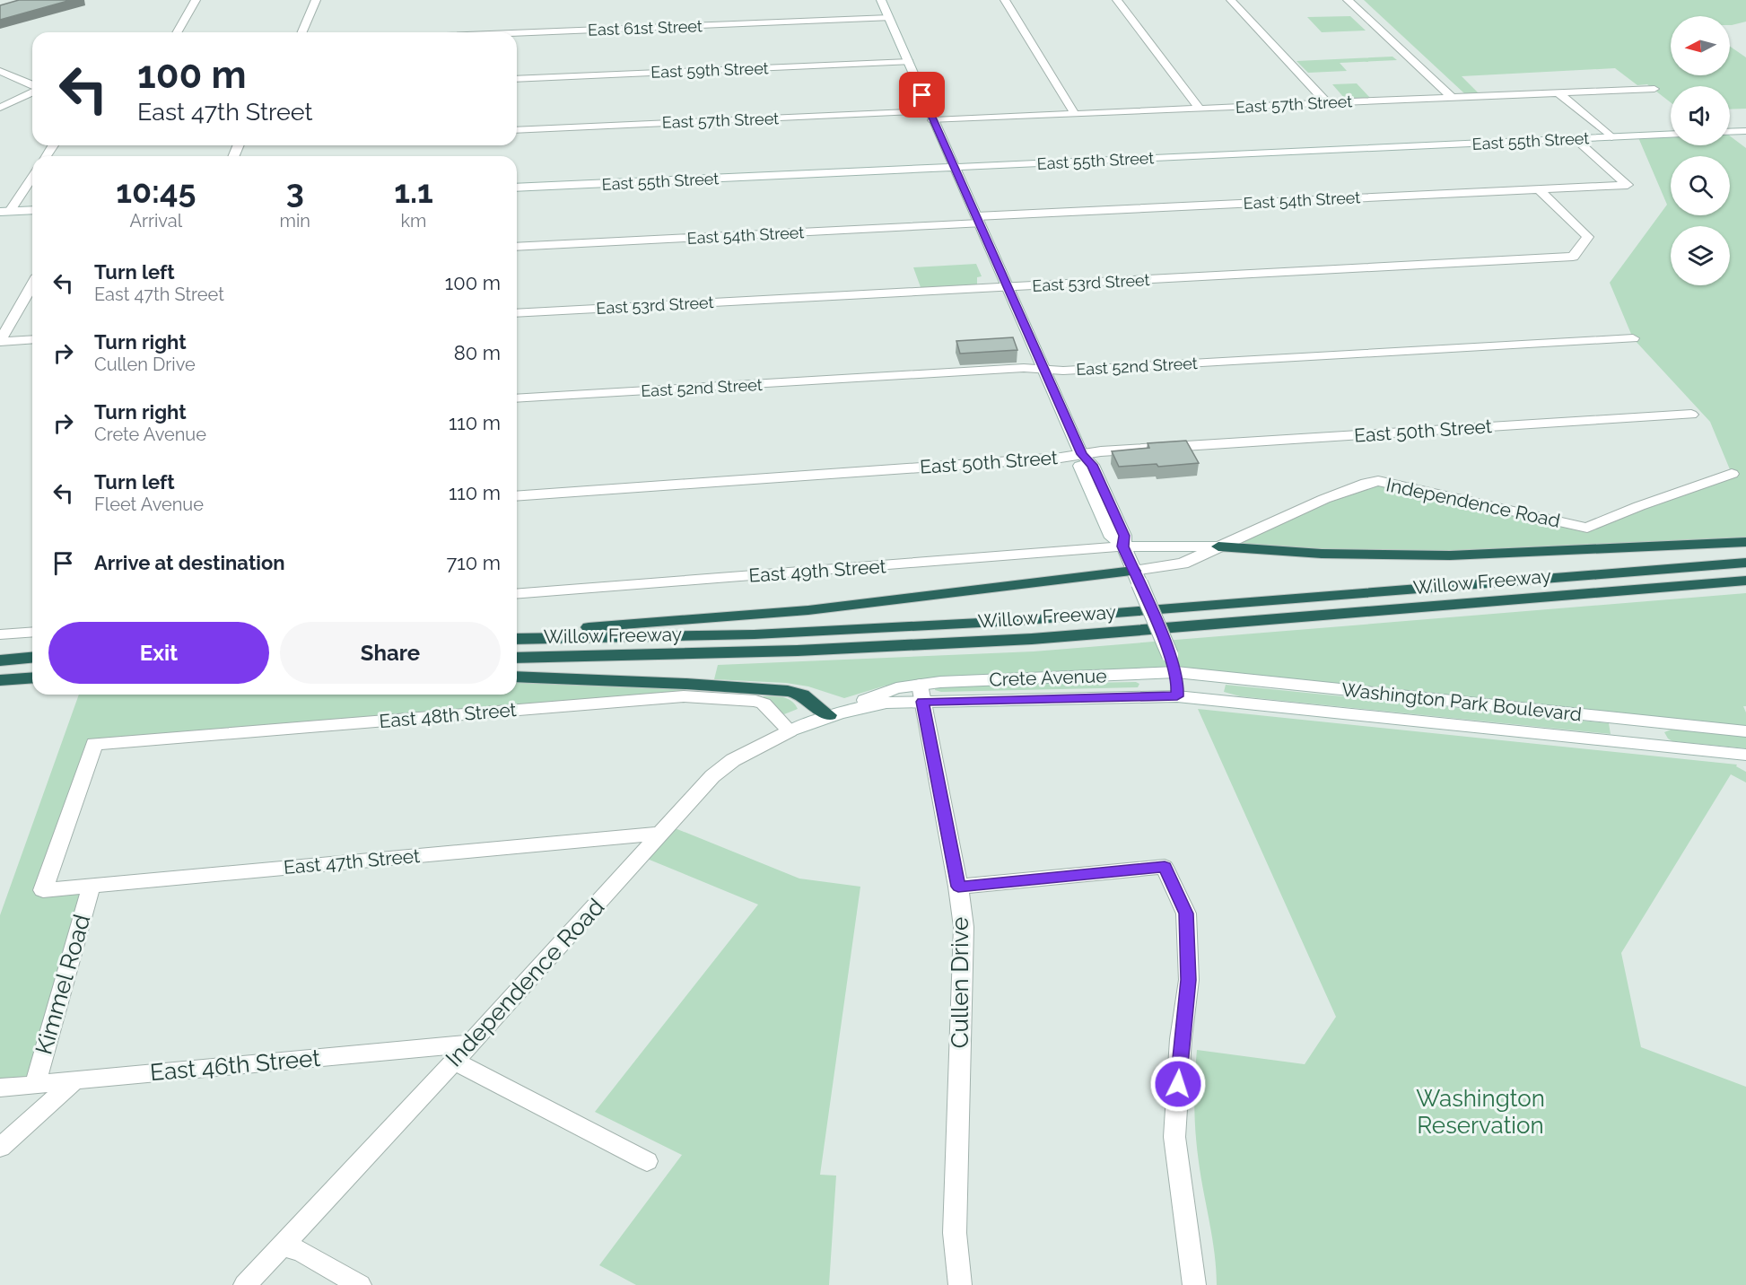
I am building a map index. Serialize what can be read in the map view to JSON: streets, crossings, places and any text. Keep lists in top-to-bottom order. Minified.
{"streets":{"highway":["Willow Freeway"],"street":["East 61st Street","East 59th Street","East 57th Street","East 55th Street","East 54th Street","East 53rd Street","East 52nd Street","East 50th Street","Independence Road","East 49th Street","Crete Avenue","Washington Park Boulevard","East 48th Street","East 47th Street","Cullen Drive","Kimmel Road","East 46th Street"]},"crossings":[["East 55th Street","East 54th Street"],["East 54th Street","East 53rd Street"],["Independence Road","East 49th Street"],["Independence Road","Crete Avenue"],["Independence Road","East 48th Street"],["Independence Road","East 47th Street"],["Independence Road","Cullen Drive"],["Independence Road","East 46th Street"],["Crete Avenue","Washington Park Boulevard"],["Crete Avenue","Cullen Drive"],["East 48th Street","East 47th Street"],["East 47th Street","Kimmel Road"],["Kimmel Road","East 46th Street"]],"parks":["Washington Reservation"],"north":"left","page":{"turn":["100 m","East 47th Street"],"eta":["10:45","Arrival","3","min","1.1","km"],"list":[{"name":"Turn left","note":"East 47th Street","value":"100 m"},{"name":"Turn right","note":"Cullen Drive","value":"80 m"},{"name":"Turn right","note":"Crete Avenue","value":"110 m"},{"name":"Turn left","note":"Fleet Avenue","value":"110 m"},{"name":"Arrive at destination","value":"710 m"}],"buttons":["Exit","Share"]}}
